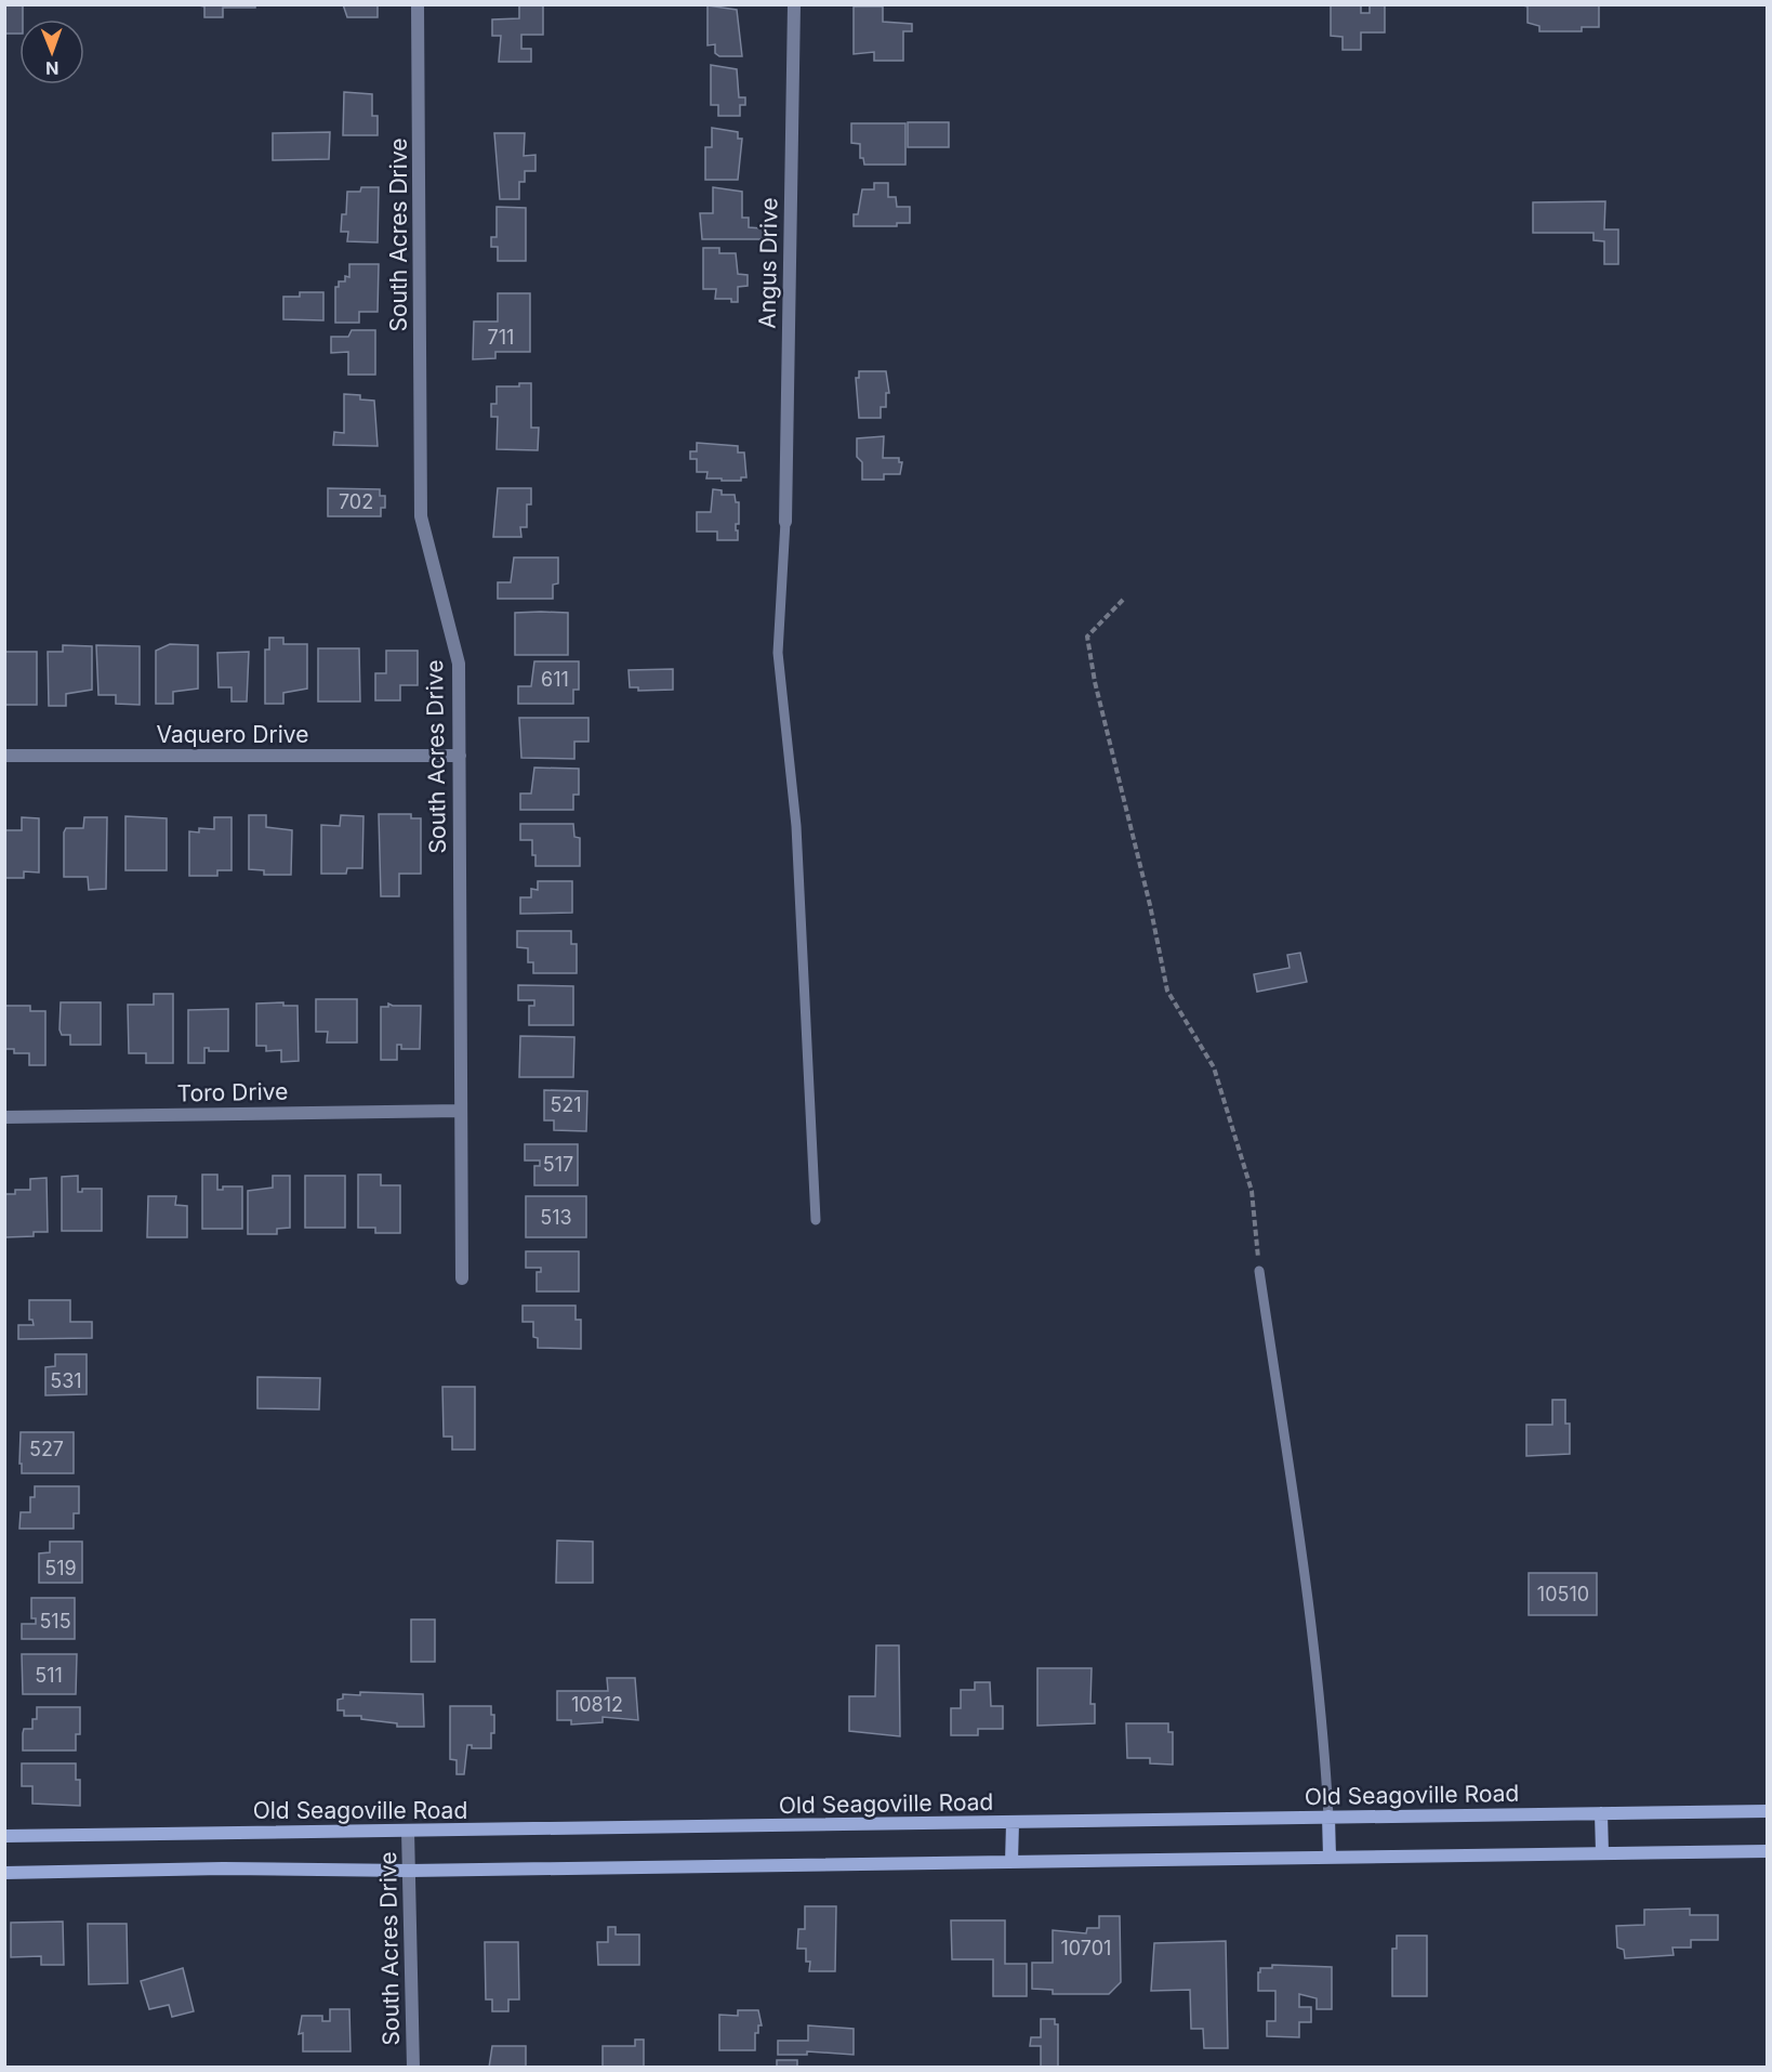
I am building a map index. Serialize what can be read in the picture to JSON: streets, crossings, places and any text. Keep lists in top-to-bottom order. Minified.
{"streets":{"main road":["Old Seagoville Road"],"street":["South Acres Drive","Angus Drive","Vaquero Drive","Toro Drive"]},"crossings":[["South Acres Drive","Vaquero Drive"],["South Acres Drive","Toro Drive"],["South Acres Drive","Old Seagoville Road"]],"house_numbers":["711","702","611","521","517","513","531","527","519","10510","515","511","10812","10701"],"north":"bottom"}
